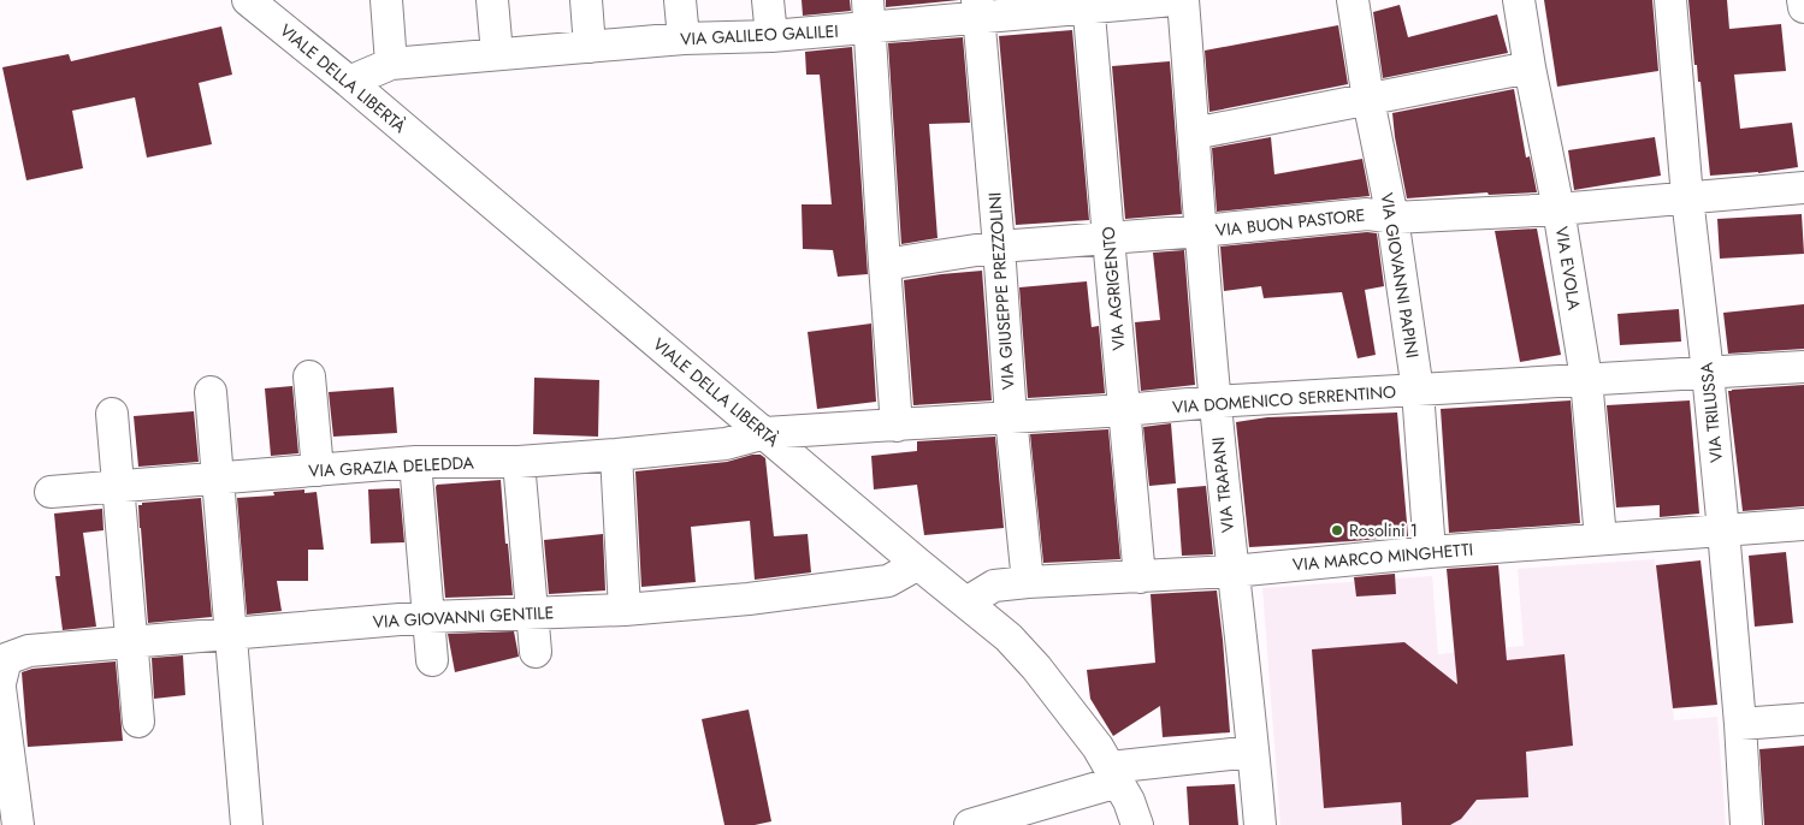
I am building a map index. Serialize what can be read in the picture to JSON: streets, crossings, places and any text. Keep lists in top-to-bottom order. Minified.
{"streets":{"street":["VIA GALILEO GALILEI","VIALE DELLA LIBERTÀ","VIA BUON PASTORE","VIA EVOLA","VIA GIOVANNI PAPINI","VIA AGRIGENTO","VIA GIUSEPPE PREZZOLINI","VIA DOMENICO SERRENTINO","VIA TRILUSSA","VIA GRAZIA DELEDDA","VIA TRAPANI","VIA MARCO MINGHETTI","VIA GIOVANNI GENTILE"]},"crossings":[["VIA GALILEO GALILEI","VIALE DELLA LIBERTÀ"],["VIA GALILEO GALILEI","VIA AGRIGENTO"],["VIA GALILEO GALILEI","VIA GIUSEPPE PREZZOLINI"],["VIALE DELLA LIBERTÀ","VIA DOMENICO SERRENTINO"],["VIALE DELLA LIBERTÀ","VIA GRAZIA DELEDDA"],["VIALE DELLA LIBERTÀ","VIA MARCO MINGHETTI"],["VIALE DELLA LIBERTÀ","VIA GIOVANNI GENTILE"],["VIA BUON PASTORE","VIA EVOLA"],["VIA BUON PASTORE","VIA GIOVANNI PAPINI"],["VIA BUON PASTORE","VIA AGRIGENTO"],["VIA BUON PASTORE","VIA GIUSEPPE PREZZOLINI"],["VIA BUON PASTORE","VIA TRILUSSA"],["VIA BUON PASTORE","VIA TRAPANI"],["VIA EVOLA","VIA DOMENICO SERRENTINO"],["VIA EVOLA","VIA MARCO MINGHETTI"],["VIA GIOVANNI PAPINI","VIA DOMENICO SERRENTINO"],["VIA GIOVANNI PAPINI","VIA MARCO MINGHETTI"],["VIA AGRIGENTO","VIA DOMENICO SERRENTINO"],["VIA AGRIGENTO","VIA MARCO MINGHETTI"],["VIA GIUSEPPE PREZZOLINI","VIA DOMENICO SERRENTINO"],["VIA GIUSEPPE PREZZOLINI","VIA MARCO MINGHETTI"],["VIA DOMENICO SERRENTINO","VIA TRILUSSA"],["VIA DOMENICO SERRENTINO","VIA GRAZIA DELEDDA"],["VIA DOMENICO SERRENTINO","VIA TRAPANI"],["VIA TRILUSSA","VIA MARCO MINGHETTI"],["VIA TRAPANI","VIA MARCO MINGHETTI"]],"places":["Rosolini 1"]}
